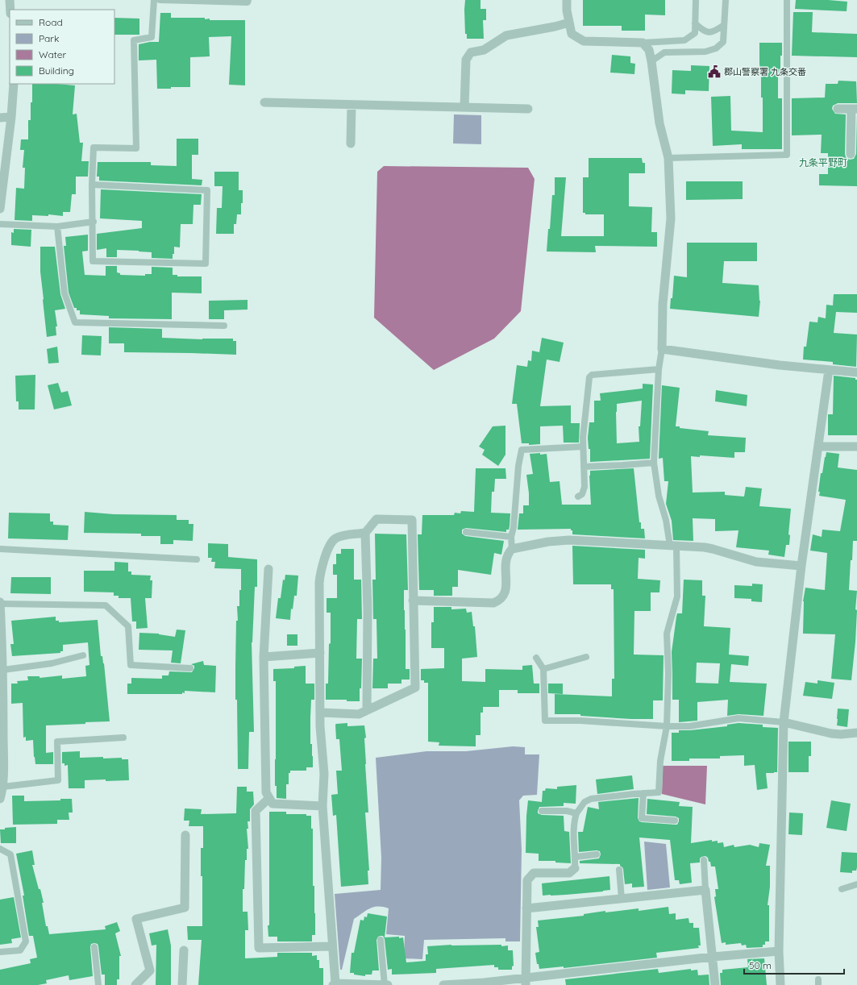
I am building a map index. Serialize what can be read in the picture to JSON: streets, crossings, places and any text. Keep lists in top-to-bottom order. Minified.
{"districts":["九条平野町"],"places":{"public building":["郡山警察署 九条交番"]},"legend":["Road","Park","Water","Building"],"scale_bar":"50 m"}
